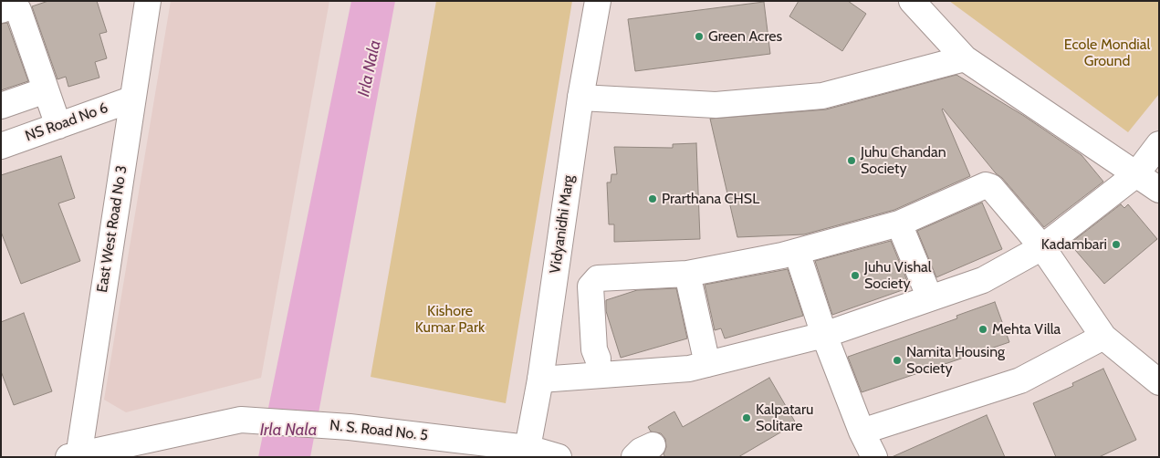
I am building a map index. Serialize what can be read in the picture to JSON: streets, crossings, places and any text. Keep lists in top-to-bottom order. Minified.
{"streets":{"street":["NS Road No 6","Vidyanidhi Marg","East West Road No 3","N. S. Road No. 5"]},"crossings":[["NS Road No 6","East West Road No 3"],["Vidyanidhi Marg","N. S. Road No. 5"],["East West Road No 3","N. S. Road No. 5"]],"water":["Irla Nala"],"parks":["Ecole Mondial Ground","Kishore Kumar Park"],"places":["Green Acres","Juhu Chandan Society","Prarthana CHSL","Kadambari","Juhu Vishal Society","Mehta Villa","Namita Housing Society","Kalpataru Solitare"]}
